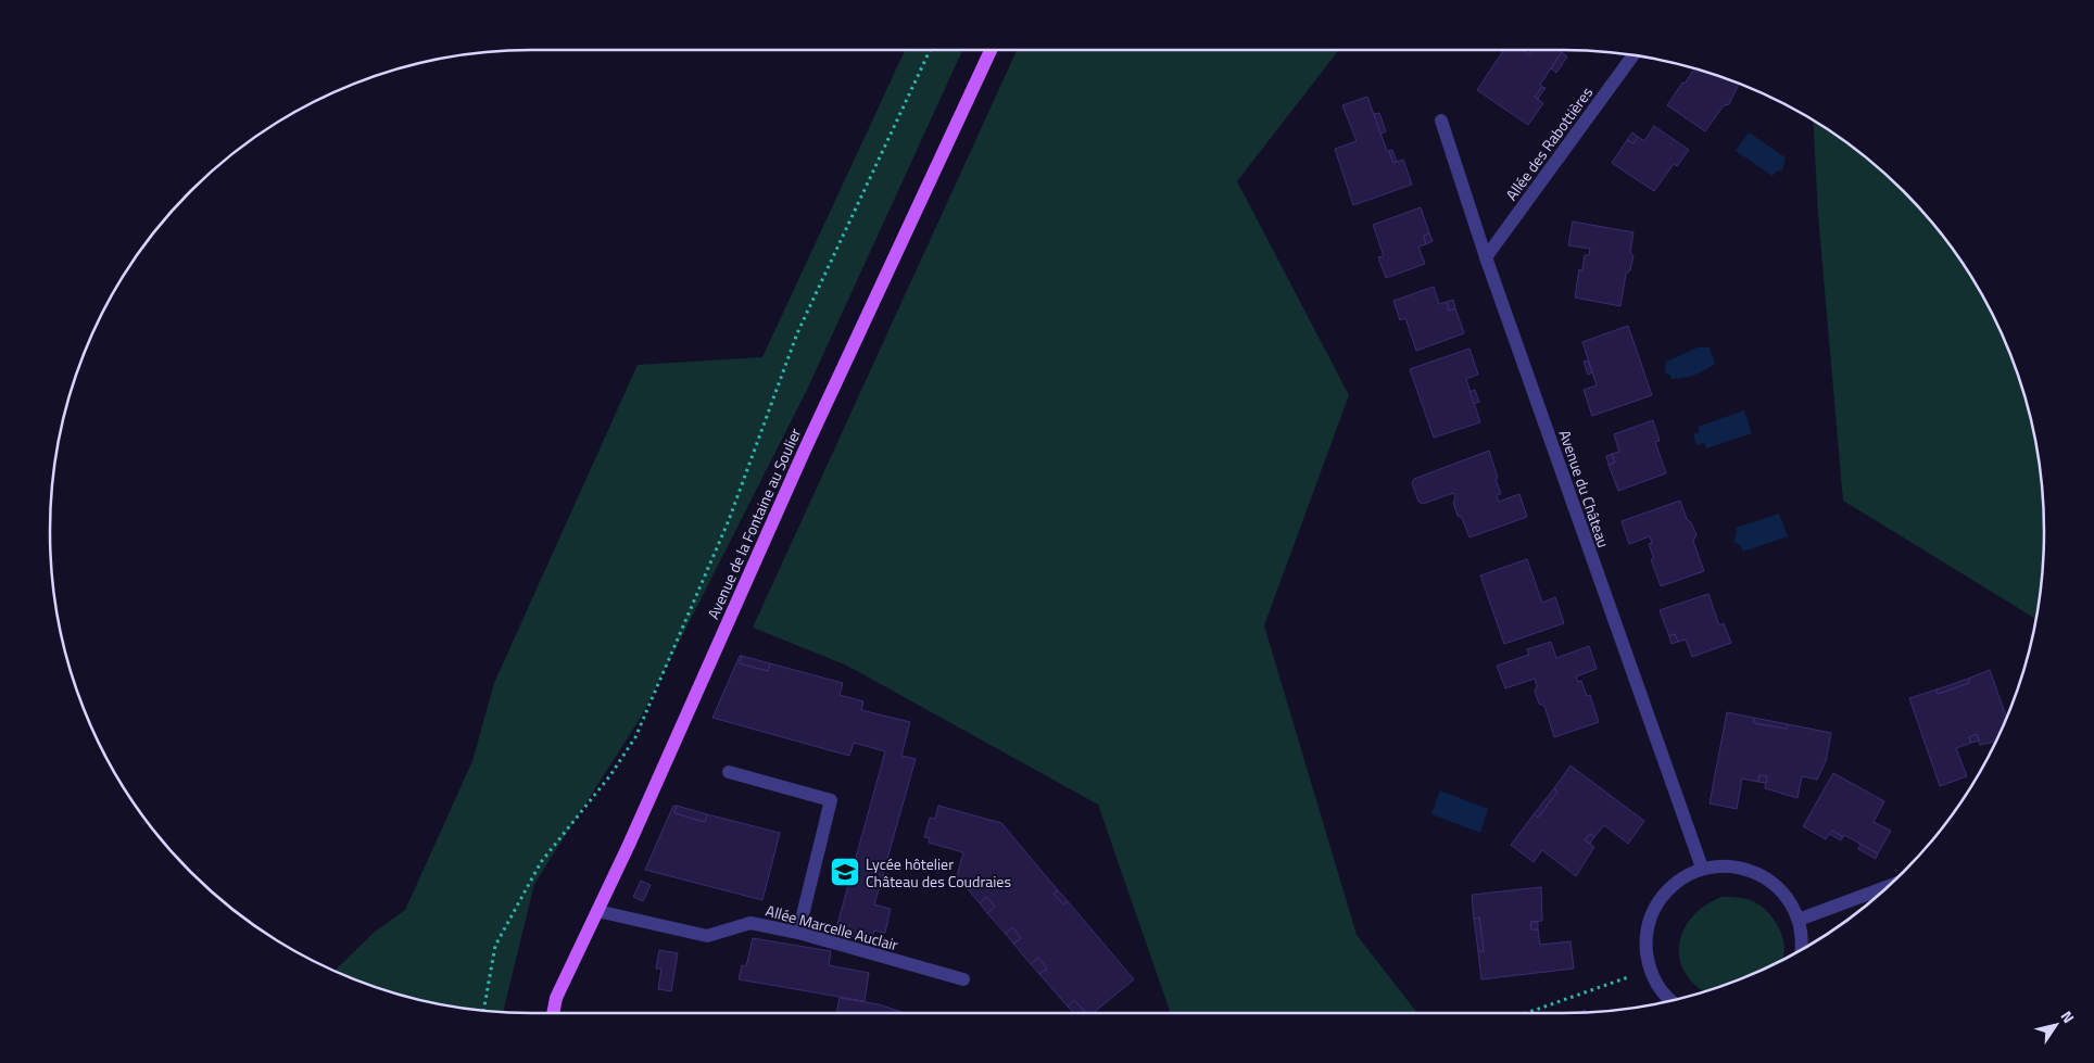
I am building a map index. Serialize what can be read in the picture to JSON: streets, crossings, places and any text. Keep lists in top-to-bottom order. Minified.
{"streets":{"main road":["Avenue de la Fontaine au Soulier"],"street":["Allée des Rabottières","Avenue du Château","Allée Marcelle Auclair"]},"crossings":[["Allée des Rabottières","Avenue du Château"],["Avenue de la Fontaine au Soulier","Allée Marcelle Auclair"]],"places":{"school or university":["Lycée hôtelier Château des Coudraies"]},"north":"top right"}
